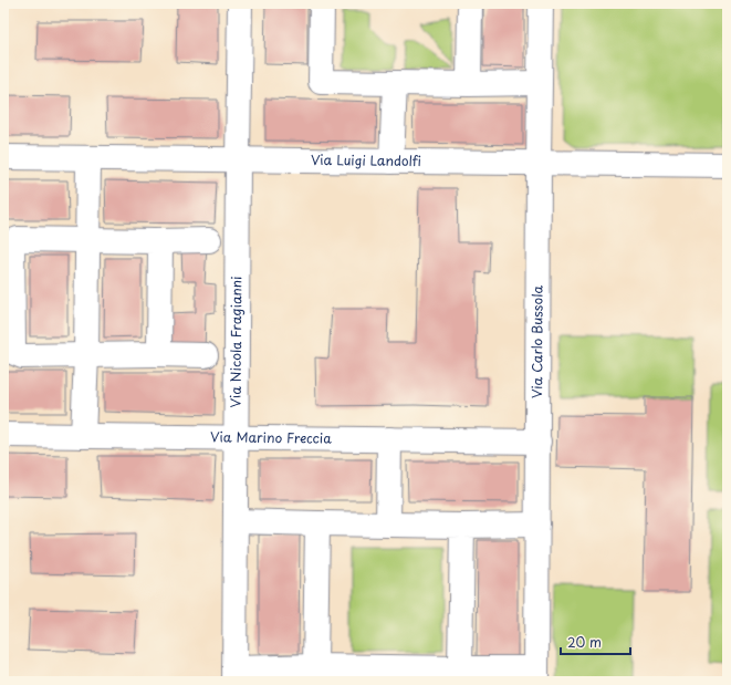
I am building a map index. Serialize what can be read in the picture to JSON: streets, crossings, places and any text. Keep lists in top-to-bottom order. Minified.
{"streets":{"street":["Via Luigi Landolfi","Via Nicola Fragianni","Via Carlo Bussola","Via Marino Freccia"]},"crossings":[["Via Luigi Landolfi","Via Nicola Fragianni"],["Via Luigi Landolfi","Via Carlo Bussola"],["Via Nicola Fragianni","Via Marino Freccia"],["Via Carlo Bussola","Via Marino Freccia"]],"scale_bar":"20 m"}
